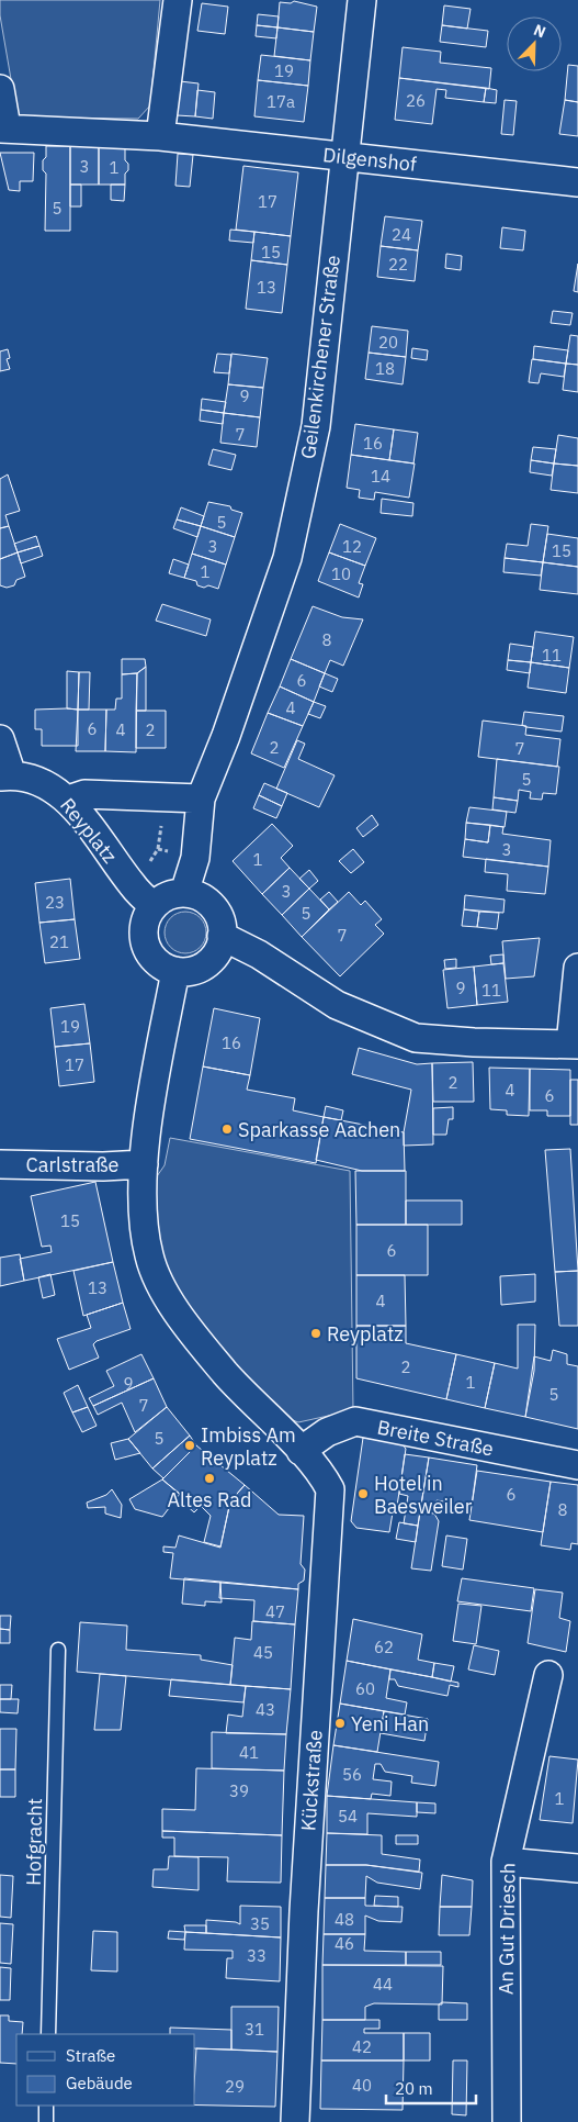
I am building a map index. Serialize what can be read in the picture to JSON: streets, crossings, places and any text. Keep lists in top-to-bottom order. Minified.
{"streets":{"street":["Dilgenshof","Geilenkirchener Straße","Reyplatz","Carlstraße","Breite Straße","Kückstraße","An Gut Driesch"],"lane":["Hofgracht"]},"crossings":[["Dilgenshof","Geilenkirchener Straße"],["Geilenkirchener Straße","Reyplatz"],["Breite Straße","Kückstraße"]],"places":["Sparkasse Aachen","Reyplatz","Imbiss Am Reyplatz","Altes Rad","Hotel in Baesweiler","Yeni Han"],"house_numbers":["19","26","17a","3","1","17","5","24","15","22","13","20","18","9","7","16","14","5","3","12","15","1","10","8","11","6","4","6","4","2","2","7","5","3","1","3","23","5","7","21","9","11","19","16","17","2","4","6","15","6","13","4","2","1","9","5","7","5","6","8","47","62","45","60","43","41","56","39","1","54","48","35","46","33","44","31","42","40","29"],"legend":["Straße","Gebäude"],"scale_bar":"20 m","north":"top right"}
